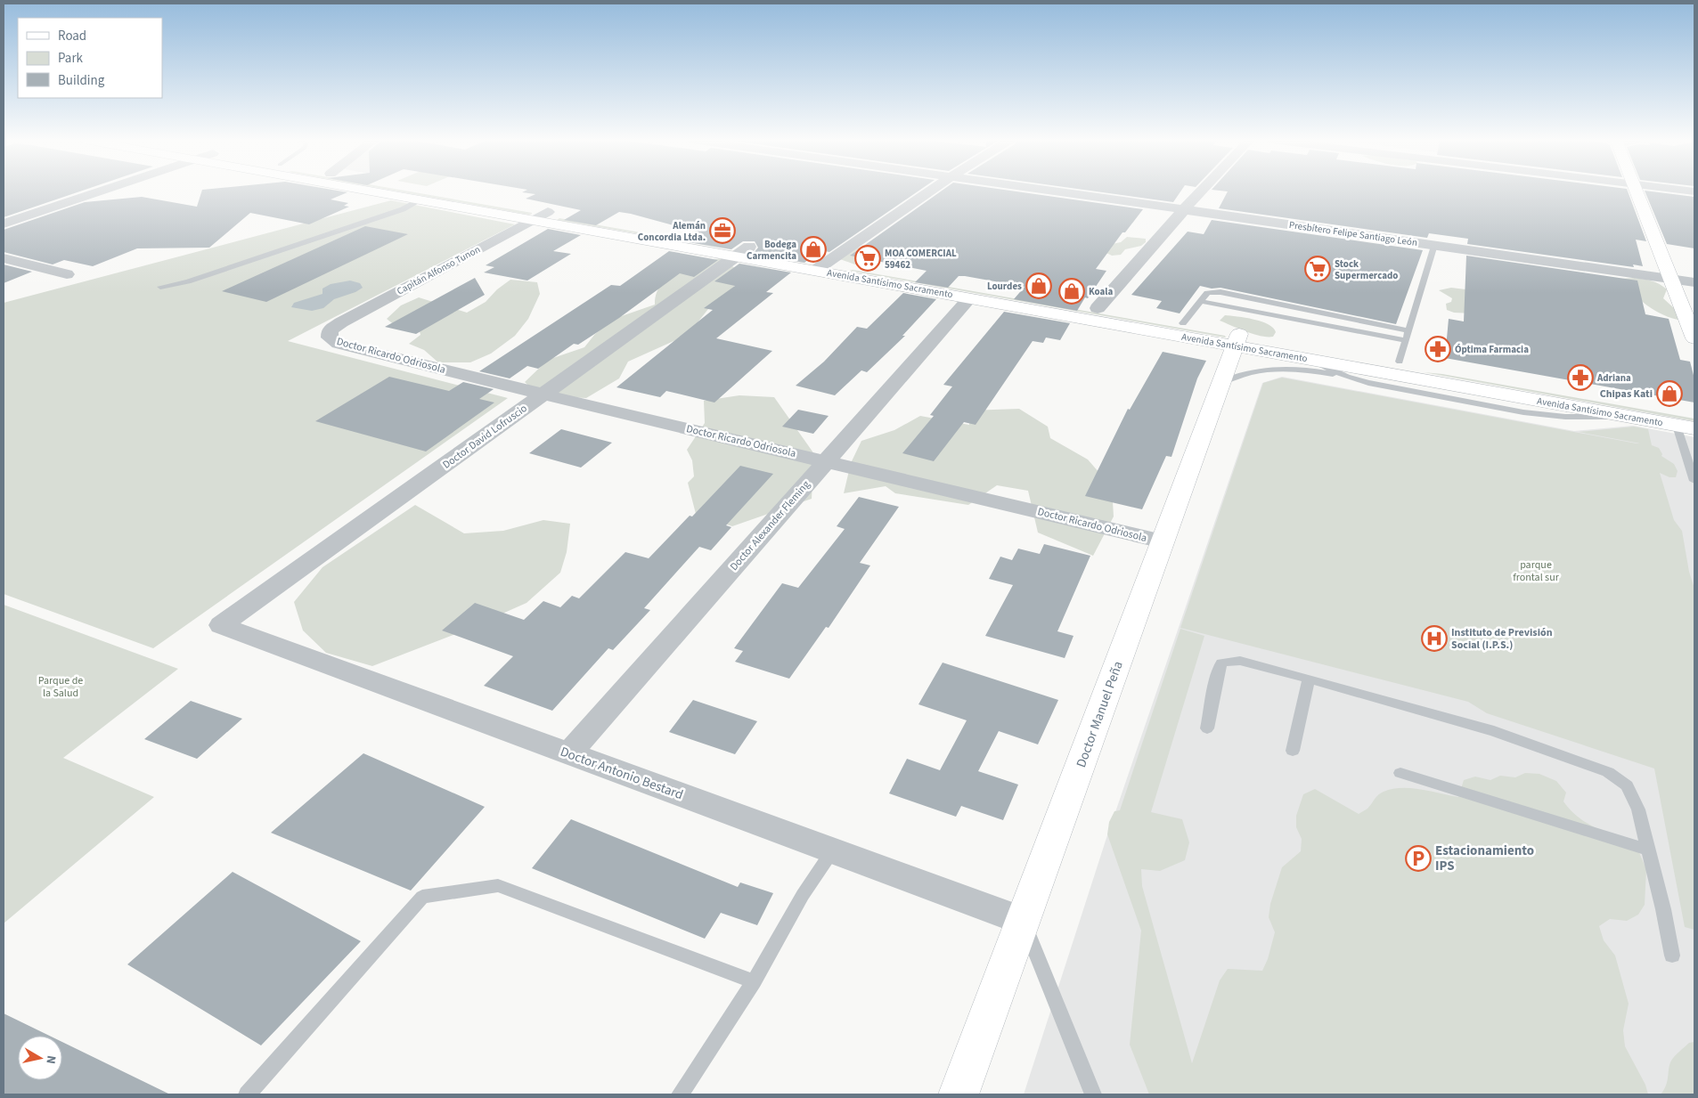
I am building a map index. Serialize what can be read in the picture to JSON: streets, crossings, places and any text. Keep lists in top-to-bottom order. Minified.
{"streets":{"main road":["Avenida Santísimo Sacramento","Doctor Manuel Peña"],"street":["Presbítero Felipe Santiago León","Capitán Alfonso Tunon","Doctor Ricardo Odriosola","Doctor David Lofruscio","Doctor Alexander Fleming","Doctor Antonio Bestard"]},"crossings":[["Capitán Alfonso Tunon","Avenida Santísimo Sacramento"],["Capitán Alfonso Tunon","Doctor Ricardo Odriosola"],["Avenida Santísimo Sacramento","Doctor David Lofruscio"],["Avenida Santísimo Sacramento","Doctor Alexander Fleming"],["Avenida Santísimo Sacramento","Doctor Manuel Peña"],["Doctor Ricardo Odriosola","Doctor David Lofruscio"],["Doctor Ricardo Odriosola","Doctor Alexander Fleming"],["Doctor Ricardo Odriosola","Doctor Manuel Peña"],["Doctor David Lofruscio","Doctor Antonio Bestard"],["Doctor Alexander Fleming","Doctor Antonio Bestard"],["Doctor Manuel Peña","Doctor Antonio Bestard"]],"parks":["parque frontal sur","Parque de la Salud"],"places":{"office":["Alemán Concordia Ltda."],"shop":["Bodega Carmencita","Lourdes","Koala","Chipas Kati"],"supermarket":["MOA COMERCIAL 59462","Stock Supermercado"],"pharmacy":["Óptima Farmacia","Adriana"],"hospital":["Instituto de Previsión Social (I.P.S.)"],"parking":["Estacionamiento IPS"]},"legend":["Road","Park","Building"],"north":"right"}
